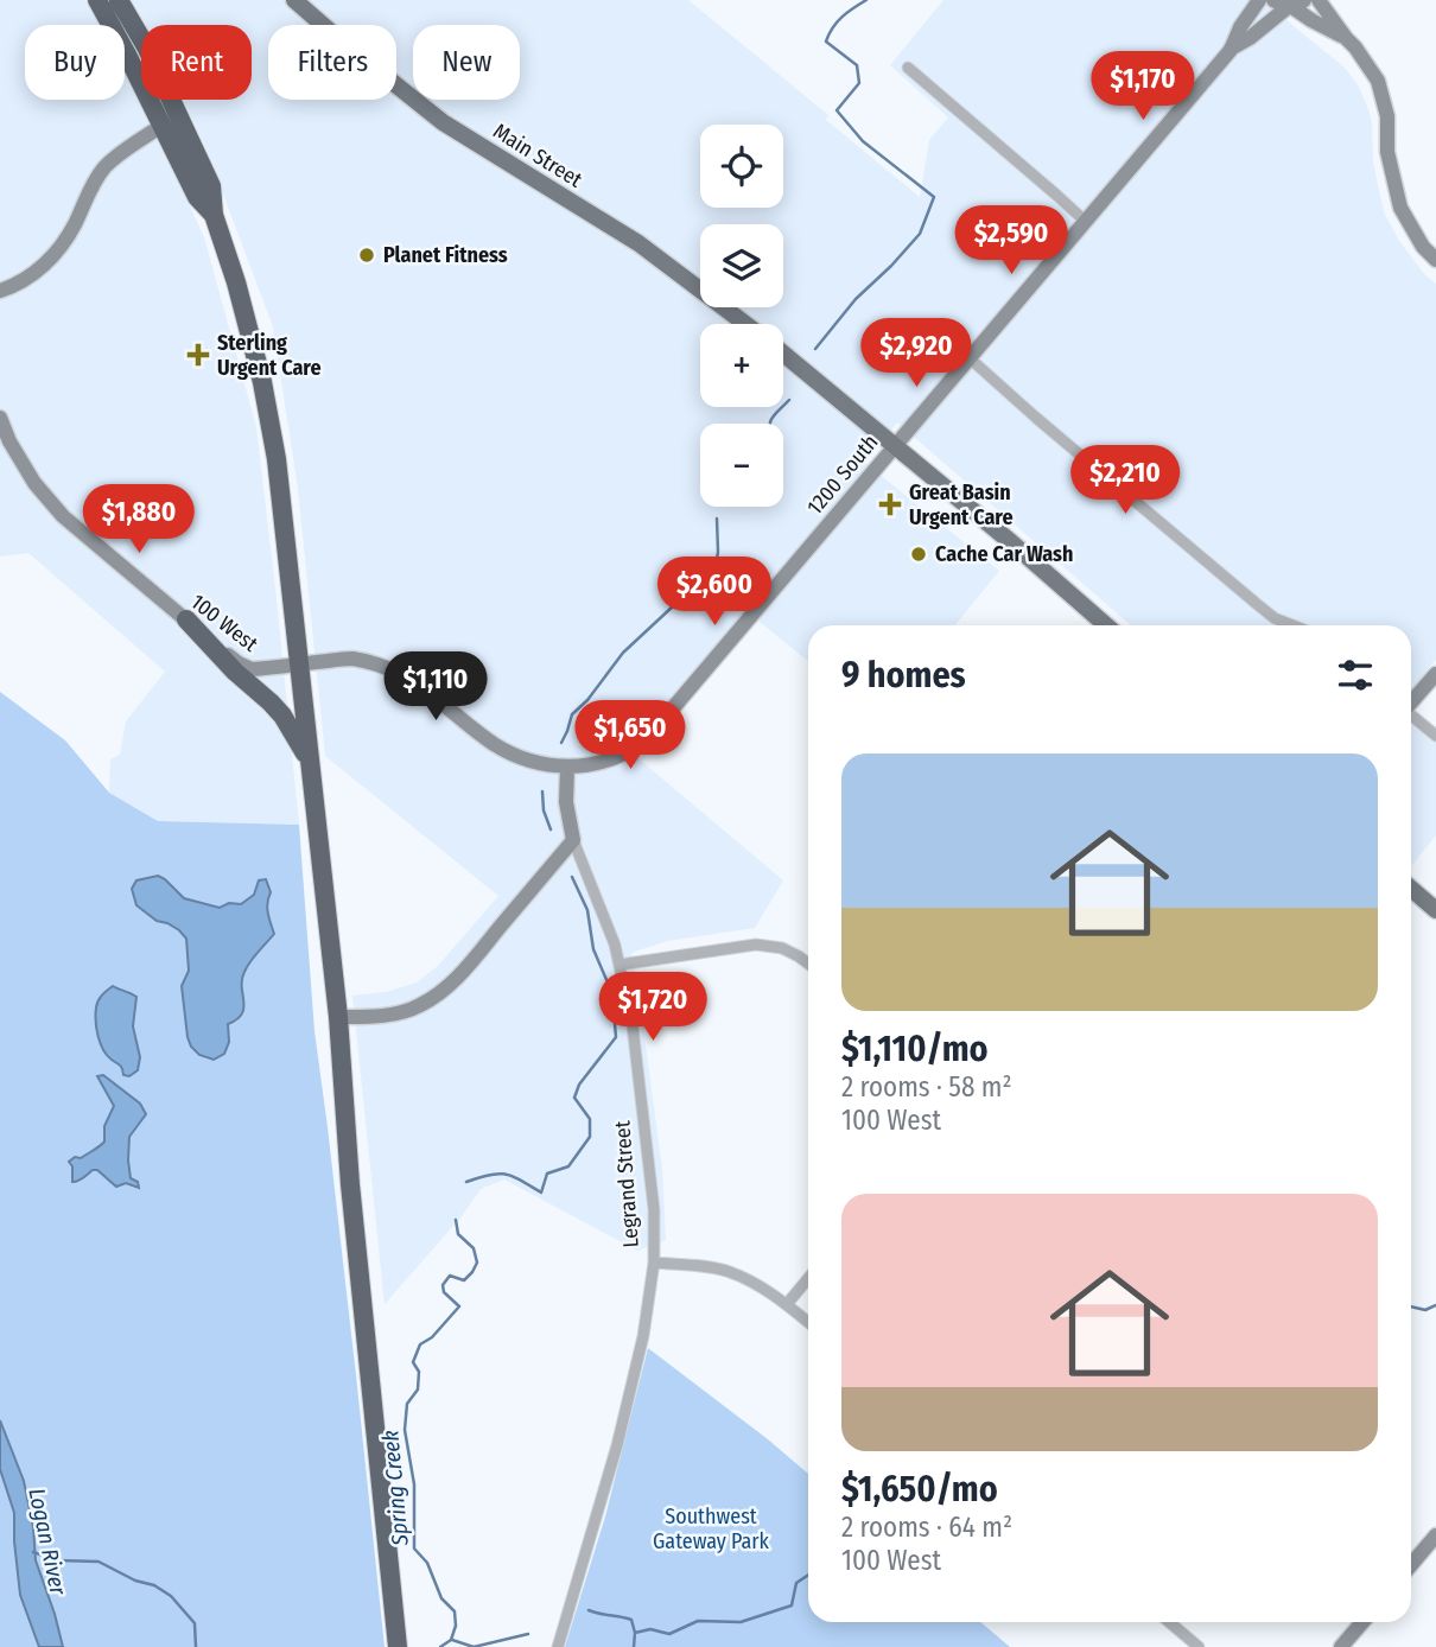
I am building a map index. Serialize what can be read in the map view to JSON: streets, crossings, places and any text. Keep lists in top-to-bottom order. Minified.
{"streets":{"main road":["Main Street"],"street":["1200 South","100 West","Legrand Street"]},"crossings":[["Main Street","1200 South"],["1200 South","100 West"],["100 West","Legrand Street"]],"water":["Spring Creek","Logan River"],"parks":["Southwest Gateway Park"],"places":{"other":["Planet Fitness","Cache Car Wash"],"health":["Sterling Urgent Care","Great Basin Urgent Care"]},"page":{"chip":["Buy","Rent","Filters","New"],"price":["$1,170","$2,590","$2,920","$2,210","$1,880","$2,600","$1,110","$1,650","$1,720"],"map_buttons":["+","−"],"heading":"9 homes","list":[{"name":"$1,110/mo","note":"2 rooms · 58 m² · 100 West"},{"name":"$1,650/mo","note":"2 rooms · 64 m² · 100 West"}]}}
